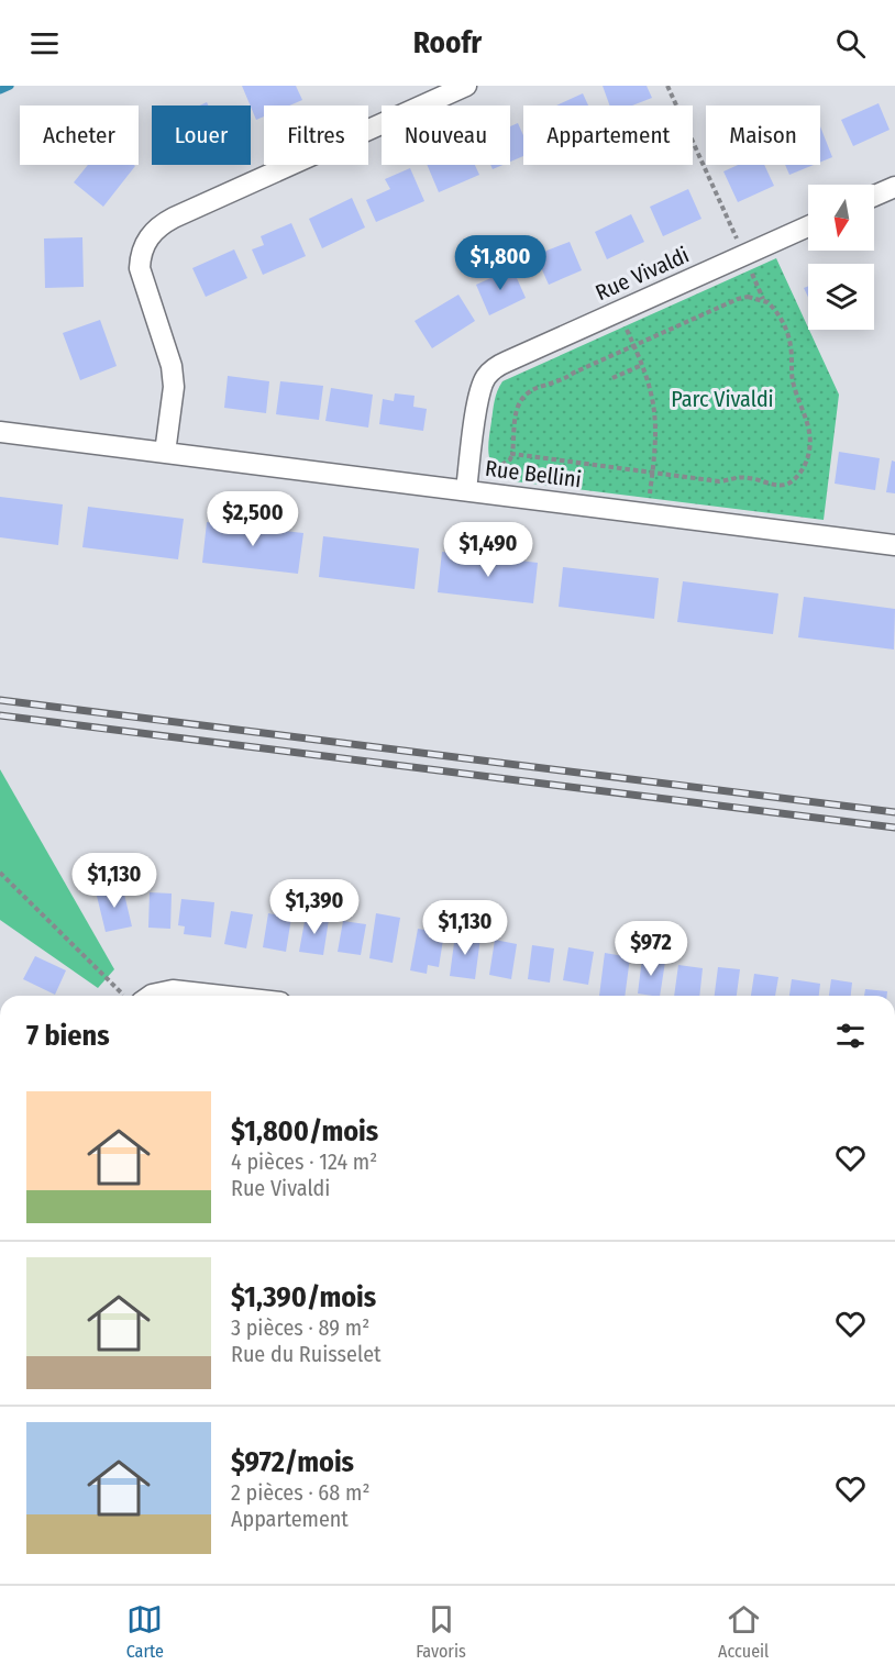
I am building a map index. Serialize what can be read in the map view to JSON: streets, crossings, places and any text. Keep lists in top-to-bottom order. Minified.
{"streets":{"street":["Rue Vivaldi","Rue Bellini"]},"crossings":[["Rue Vivaldi","Rue Bellini"]],"parks":["Parc Vivaldi"],"north":"bottom","page":{"header":"Roofr","chip":["Acheter","Louer","Filtres","Nouveau","Appartement","Maison"],"price":["$1,800","$2,500","$1,490","$1,130","$1,390","$1,130","$972"],"heading":"7 biens","list":[{"name":"$1,800/mois","note":"4 pièces · 124 m² · Rue Vivaldi"},{"name":"$1,390/mois","note":"3 pièces · 89 m² · Rue du Ruisselet"},{"name":"$972/mois","note":"2 pièces · 68 m² · Appartement"}],"tabs":["Carte","Favoris","Accueil"]}}
